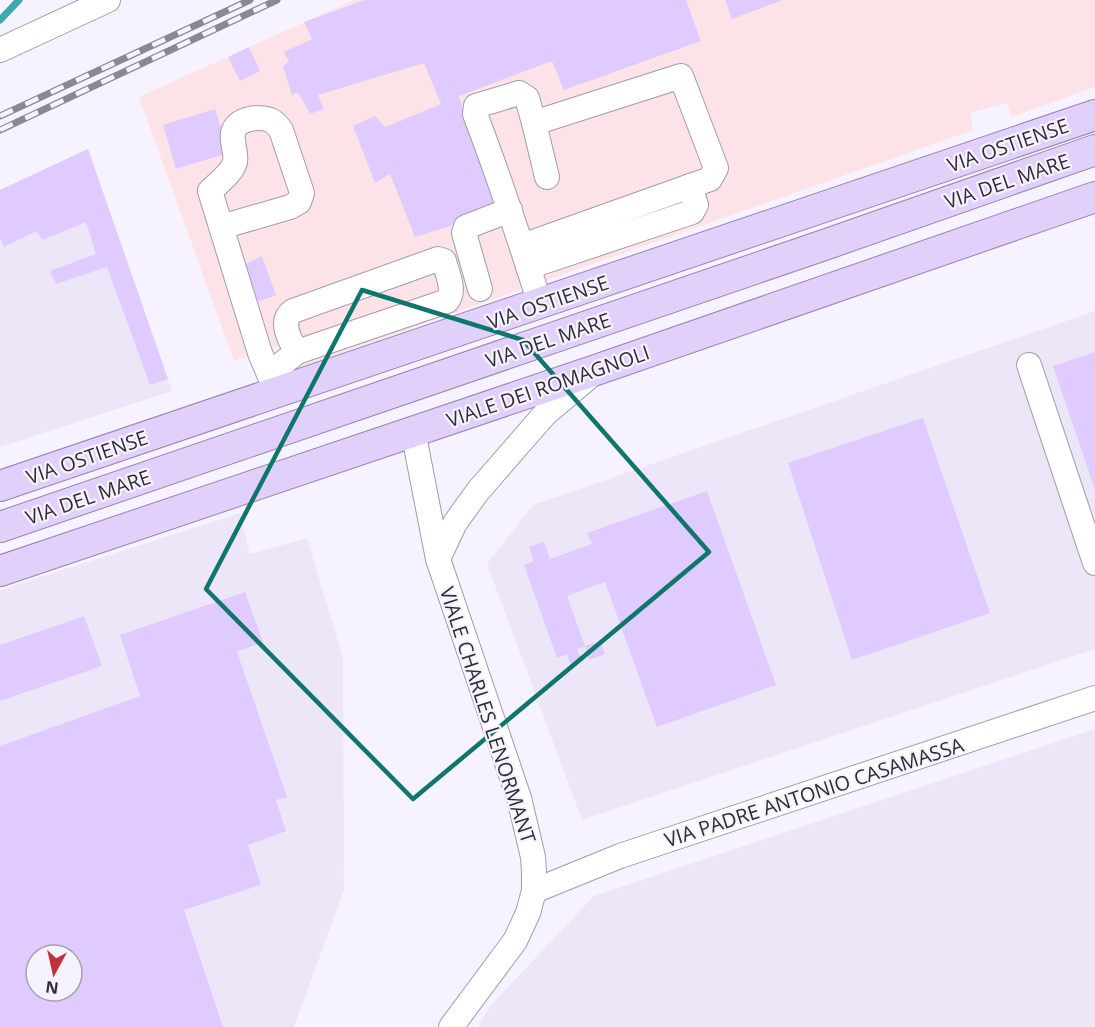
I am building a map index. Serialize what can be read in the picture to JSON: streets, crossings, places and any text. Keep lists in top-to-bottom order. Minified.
{"streets":{"main road":["VIA OSTIENSE","VIA DEL MARE","VIALE DEI ROMAGNOLI"],"street":["VIALE CHARLES LENORMANT","VIA PADRE ANTONIO CASAMASSA"]},"crossings":[["VIALE DEI ROMAGNOLI","VIALE CHARLES LENORMANT"],["VIALE CHARLES LENORMANT","VIA PADRE ANTONIO CASAMASSA"]],"north":"bottom"}
